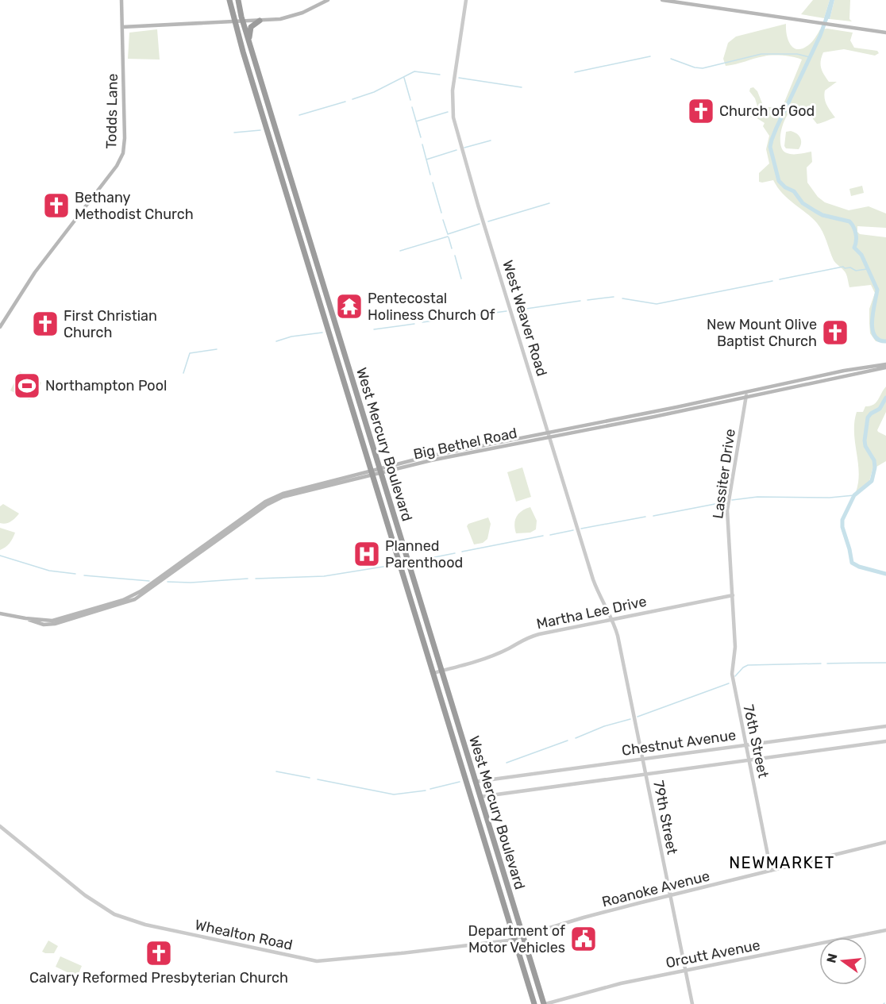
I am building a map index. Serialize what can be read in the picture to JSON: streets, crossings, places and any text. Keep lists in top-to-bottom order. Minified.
{"streets":{"highway":["West Mercury Boulevard"],"main road":["Todds Lane","Big Bethel Road"],"street":["West Weaver Road","Lassiter Drive","Martha Lee Drive","76th Street","Chestnut Avenue","79th Street","Roanoke Avenue","Whealton Road","Orcutt Avenue"]},"crossings":[["West Weaver Road","Big Bethel Road"],["West Weaver Road","Martha Lee Drive"],["West Weaver Road","79th Street"],["Big Bethel Road","West Mercury Boulevard"],["Big Bethel Road","Lassiter Drive"],["West Mercury Boulevard","Martha Lee Drive"],["West Mercury Boulevard","Chestnut Avenue"],["West Mercury Boulevard","Roanoke Avenue"],["West Mercury Boulevard","Whealton Road"],["West Mercury Boulevard","Orcutt Avenue"],["Lassiter Drive","Martha Lee Drive"],["Lassiter Drive","76th Street"],["76th Street","Chestnut Avenue"],["76th Street","Roanoke Avenue"],["Chestnut Avenue","79th Street"],["79th Street","Roanoke Avenue"],["79th Street","Orcutt Avenue"],["Roanoke Avenue","Whealton Road"]],"districts":["NEWMARKET"],"places":{"church":["Church of God","Bethany Methodist Church","First Christian Church","New Mount Olive Baptist Church","Calvary Reformed Presbyterian Church"],"temple":["Pentecostal Holiness Church Of"],"sports":["Northampton Pool"],"hospital":["Planned Parenthood"],"public building":["Department of Motor Vehicles"]},"north":"left"}
